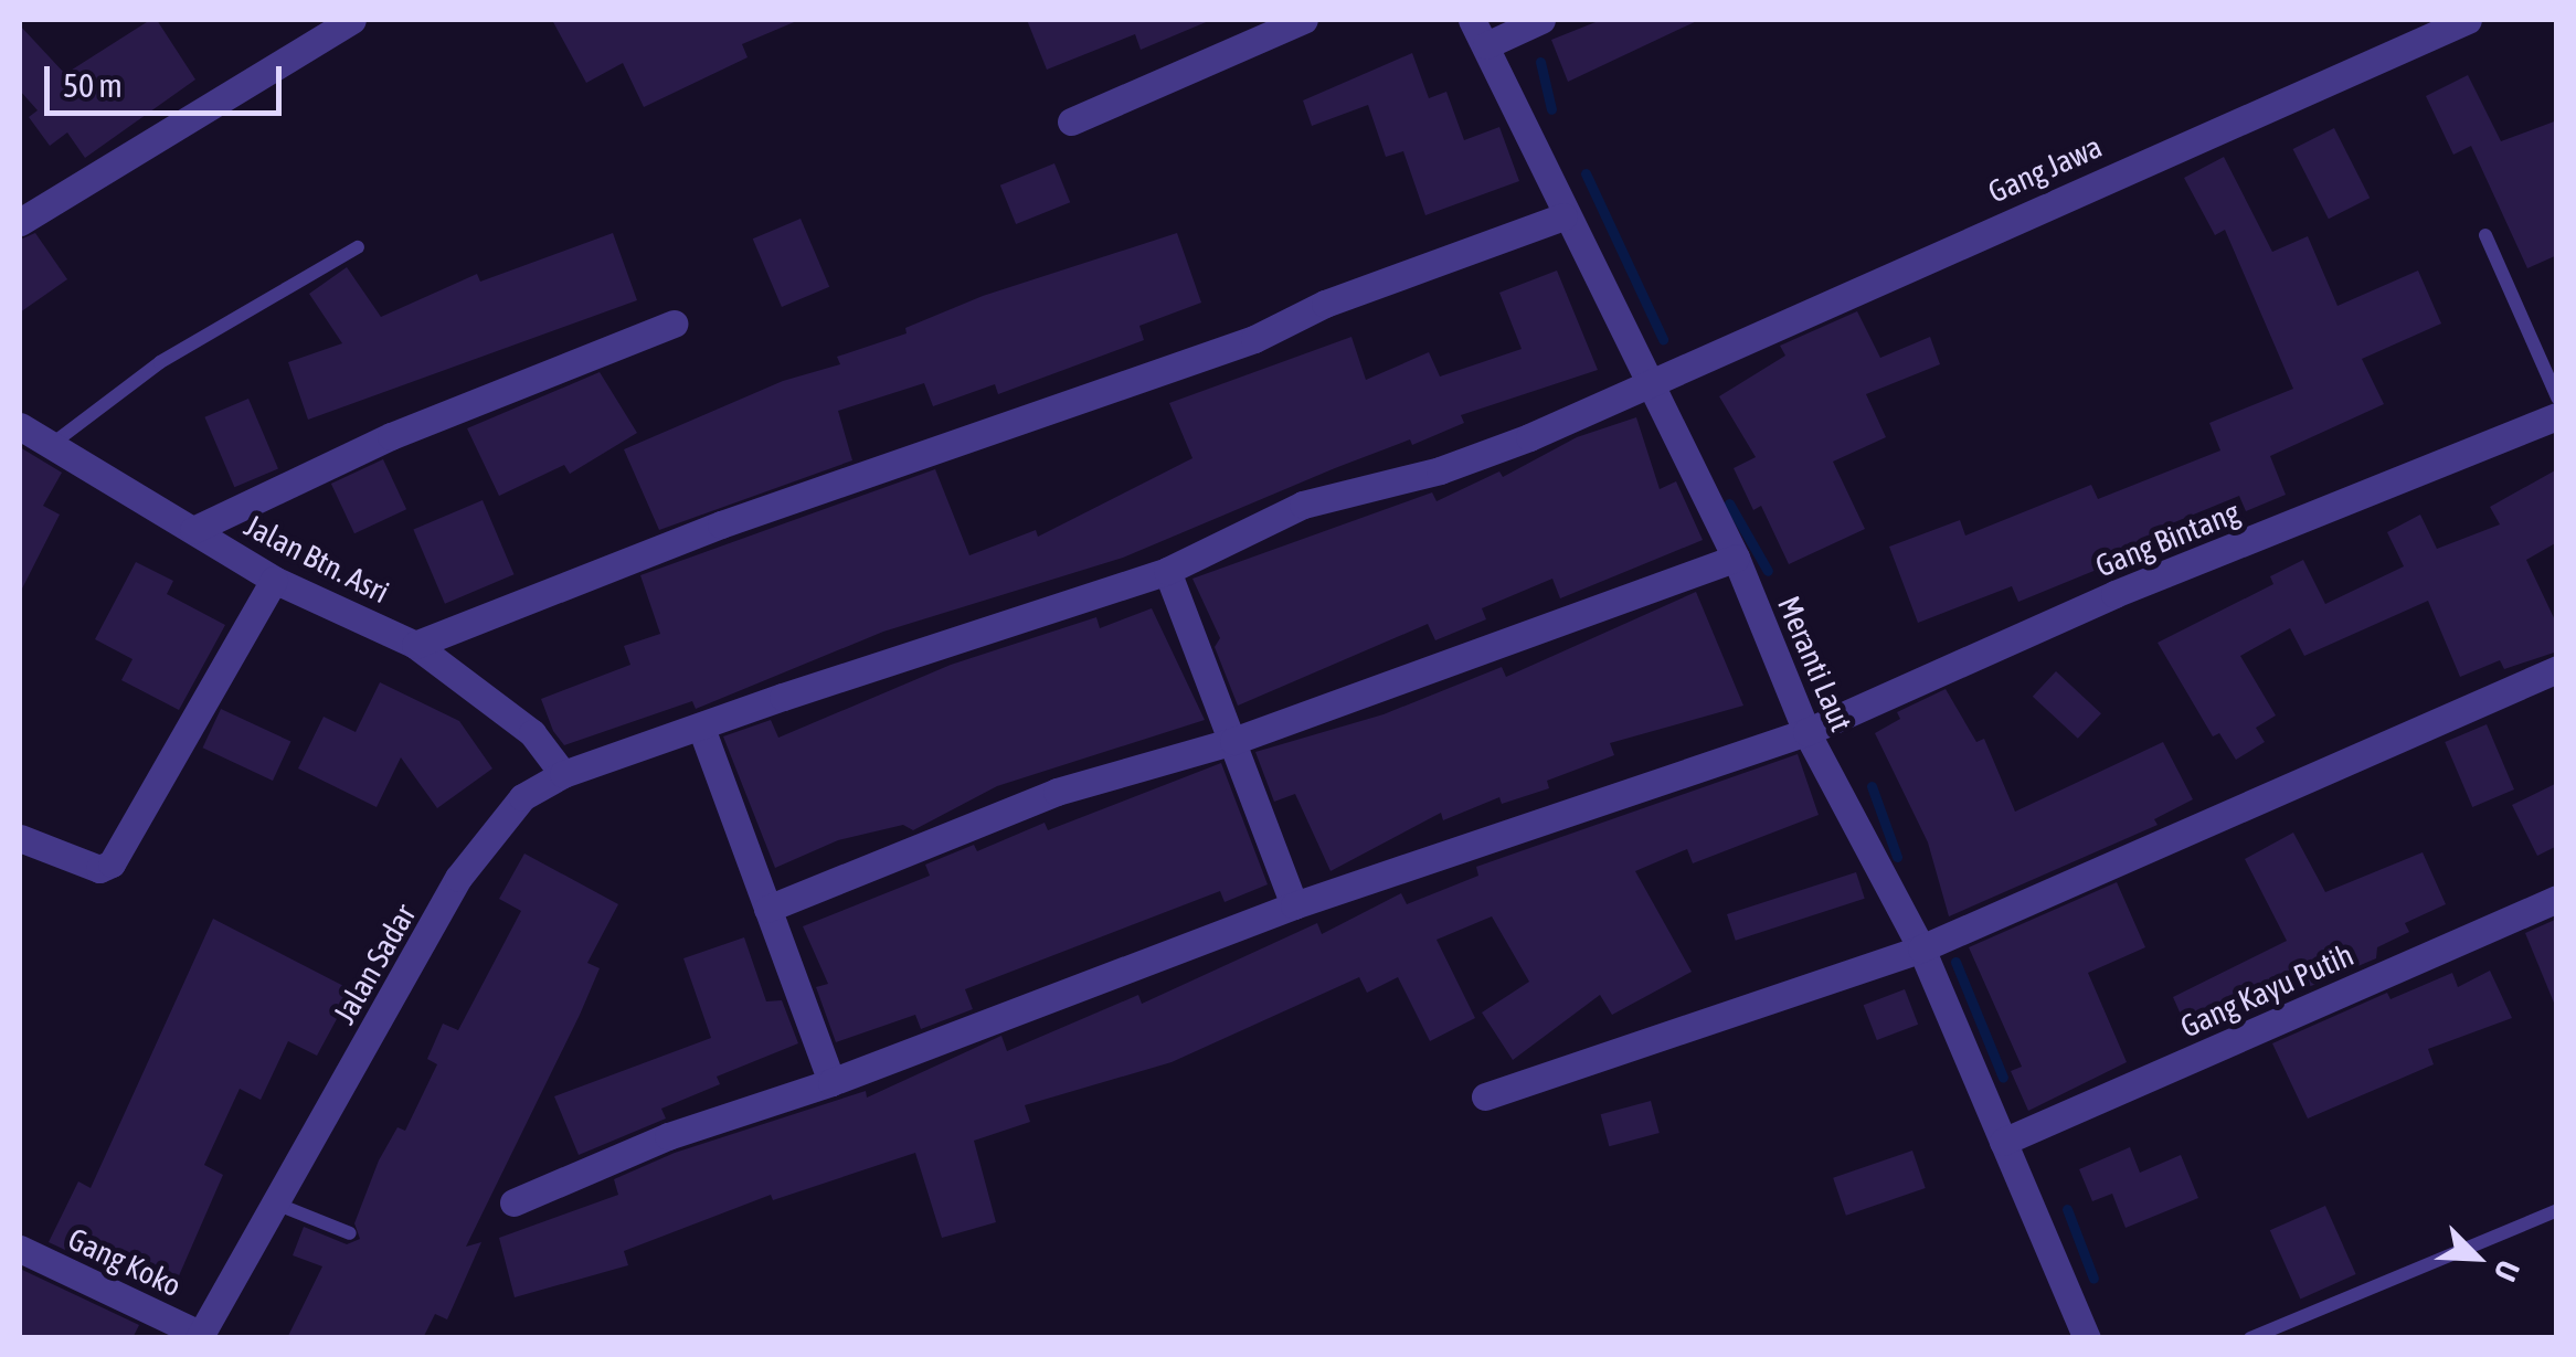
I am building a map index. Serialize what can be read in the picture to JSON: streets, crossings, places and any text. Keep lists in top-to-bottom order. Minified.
{"streets":{"street":["Gang Jawa","Gang Bintang","Jalan Btn. Asri","Meranti Laut","Jalan Sadar","Gang Kayu Putih","Gang Koko"]},"crossings":[["Gang Jawa","Meranti Laut"],["Gang Jawa","Jalan Sadar"],["Gang Bintang","Meranti Laut"],["Jalan Btn. Asri","Jalan Sadar"],["Meranti Laut","Gang Kayu Putih"],["Jalan Sadar","Gang Koko"]],"scale_bar":"50 m","north":"bottom right"}
